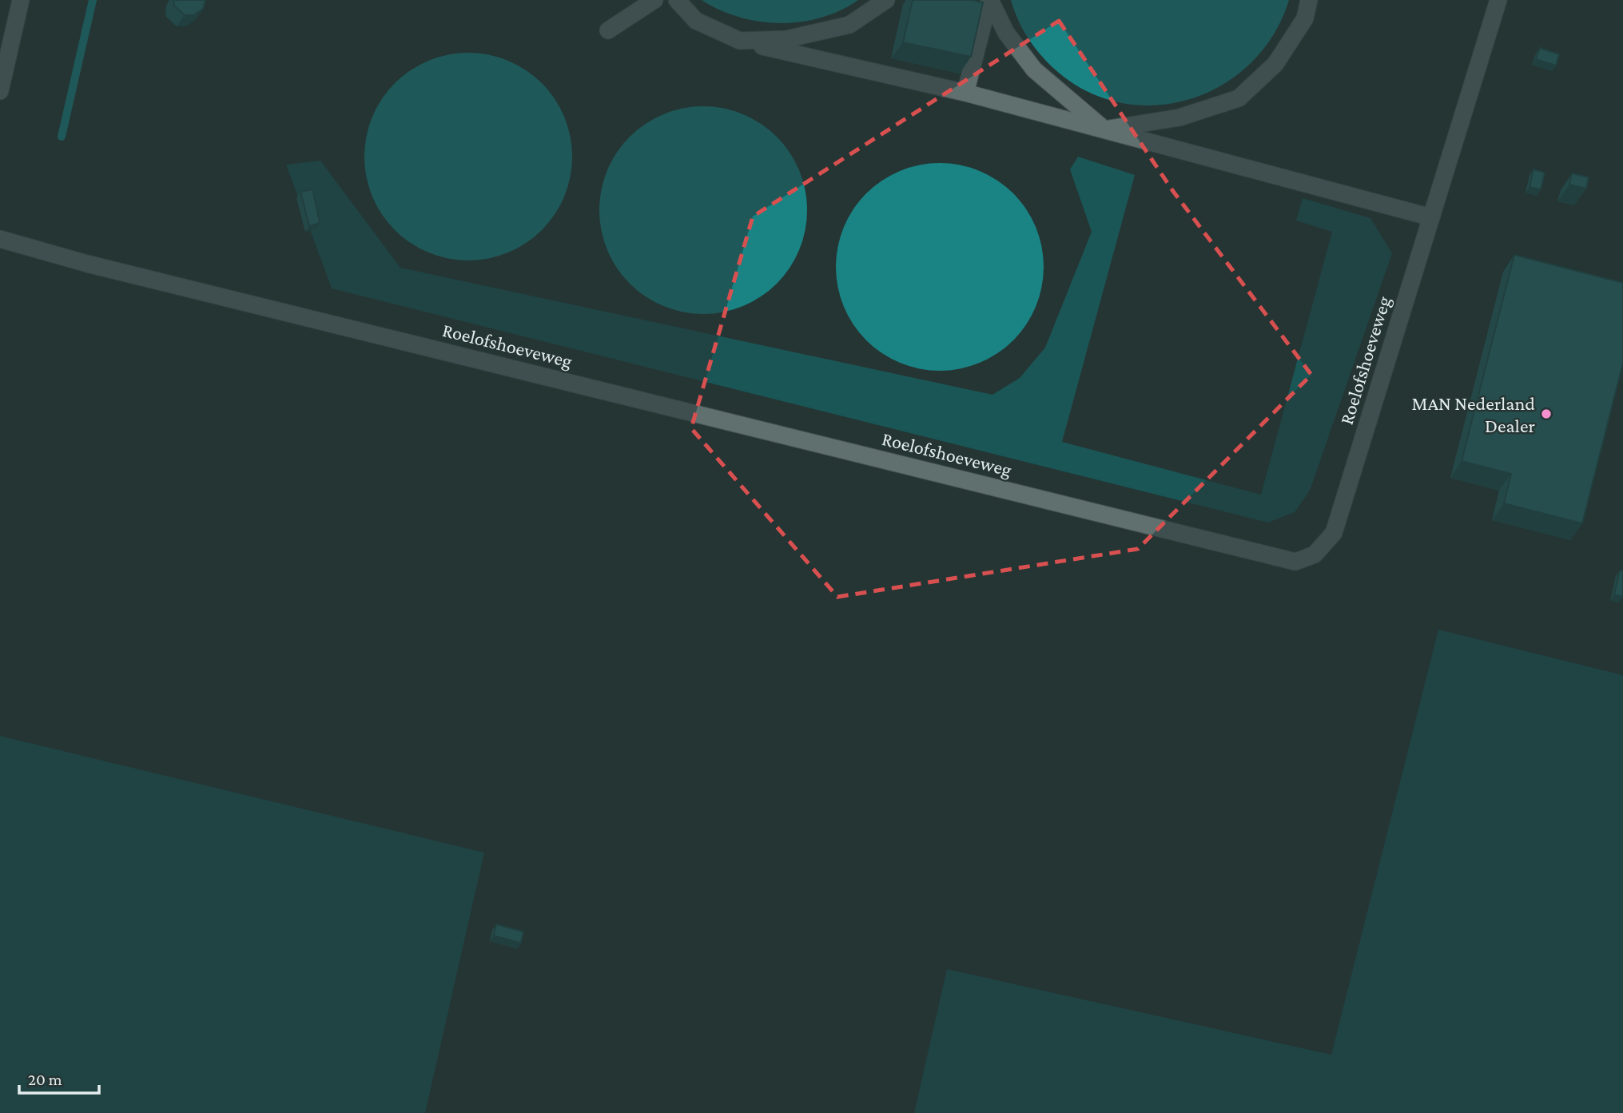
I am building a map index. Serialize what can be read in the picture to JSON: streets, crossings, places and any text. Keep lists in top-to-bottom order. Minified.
{"streets":{"street":["Roelofshoeveweg"]},"places":["MAN Nederland Dealer"],"scale_bar":"20 m"}
